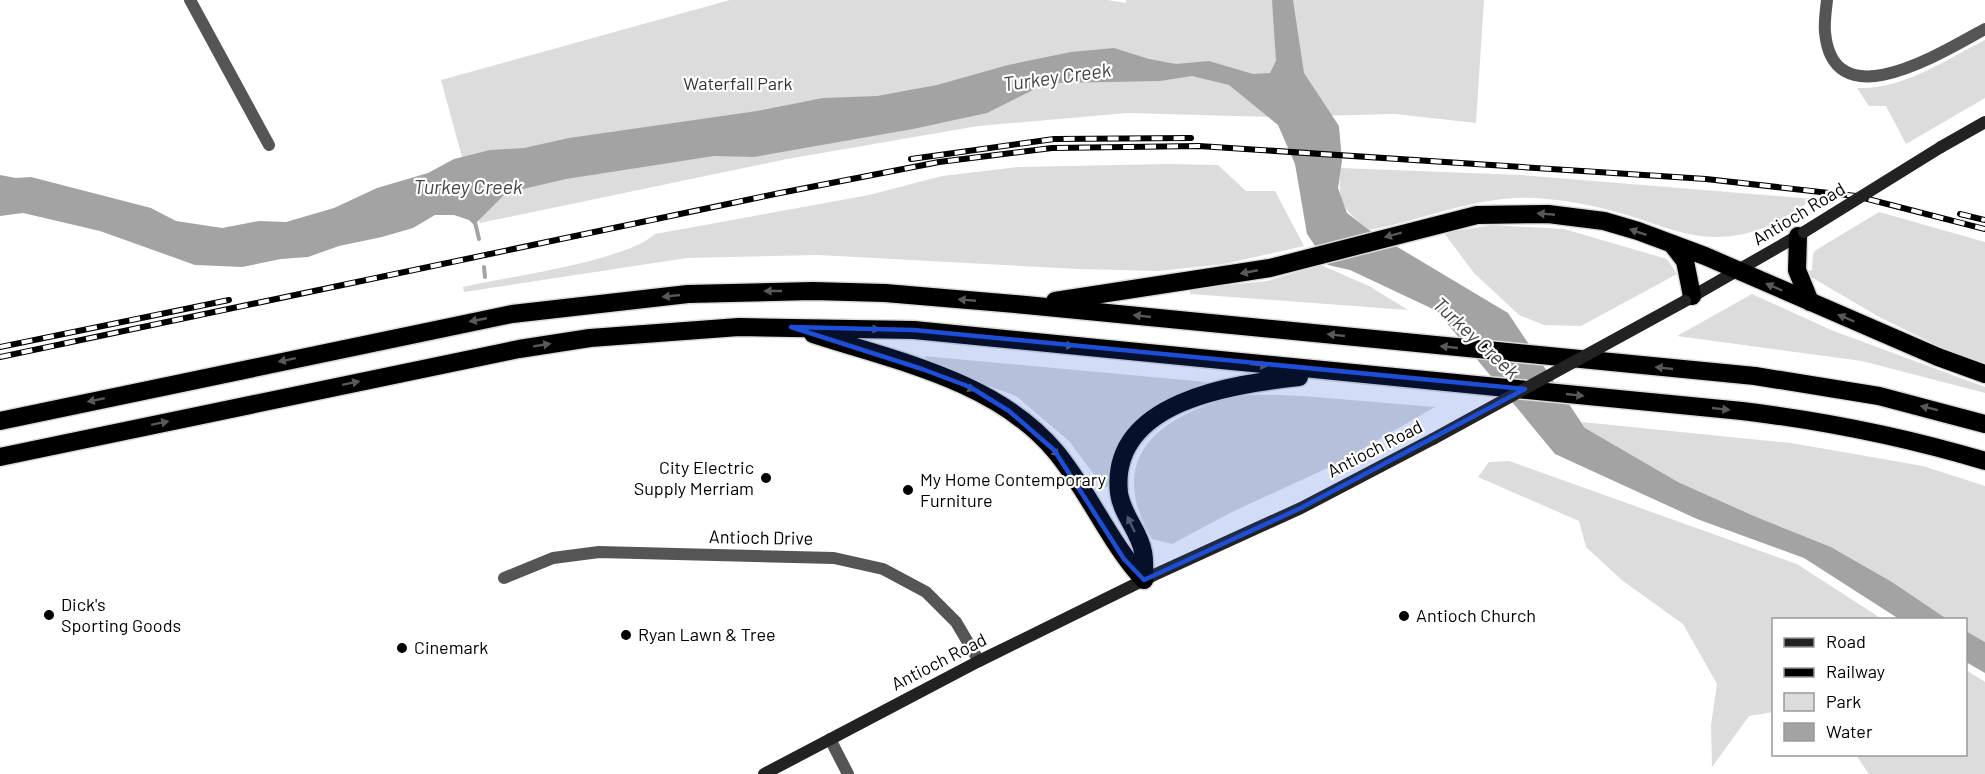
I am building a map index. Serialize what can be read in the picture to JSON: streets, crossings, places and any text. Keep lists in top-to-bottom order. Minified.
{"streets":{"main road":["Antioch Road"],"street":["Antioch Drive"]},"crossings":[["Antioch Road","Antioch Drive"]],"water":["Turkey Creek"],"parks":["Waterfall Park"],"places":["City Electric Supply Merriam","My Home Contemporary Furniture","Dick's Sporting Goods","Antioch Church","Ryan Lawn & Tree","Cinemark"],"legend":["Road","Railway","Park","Water"]}
